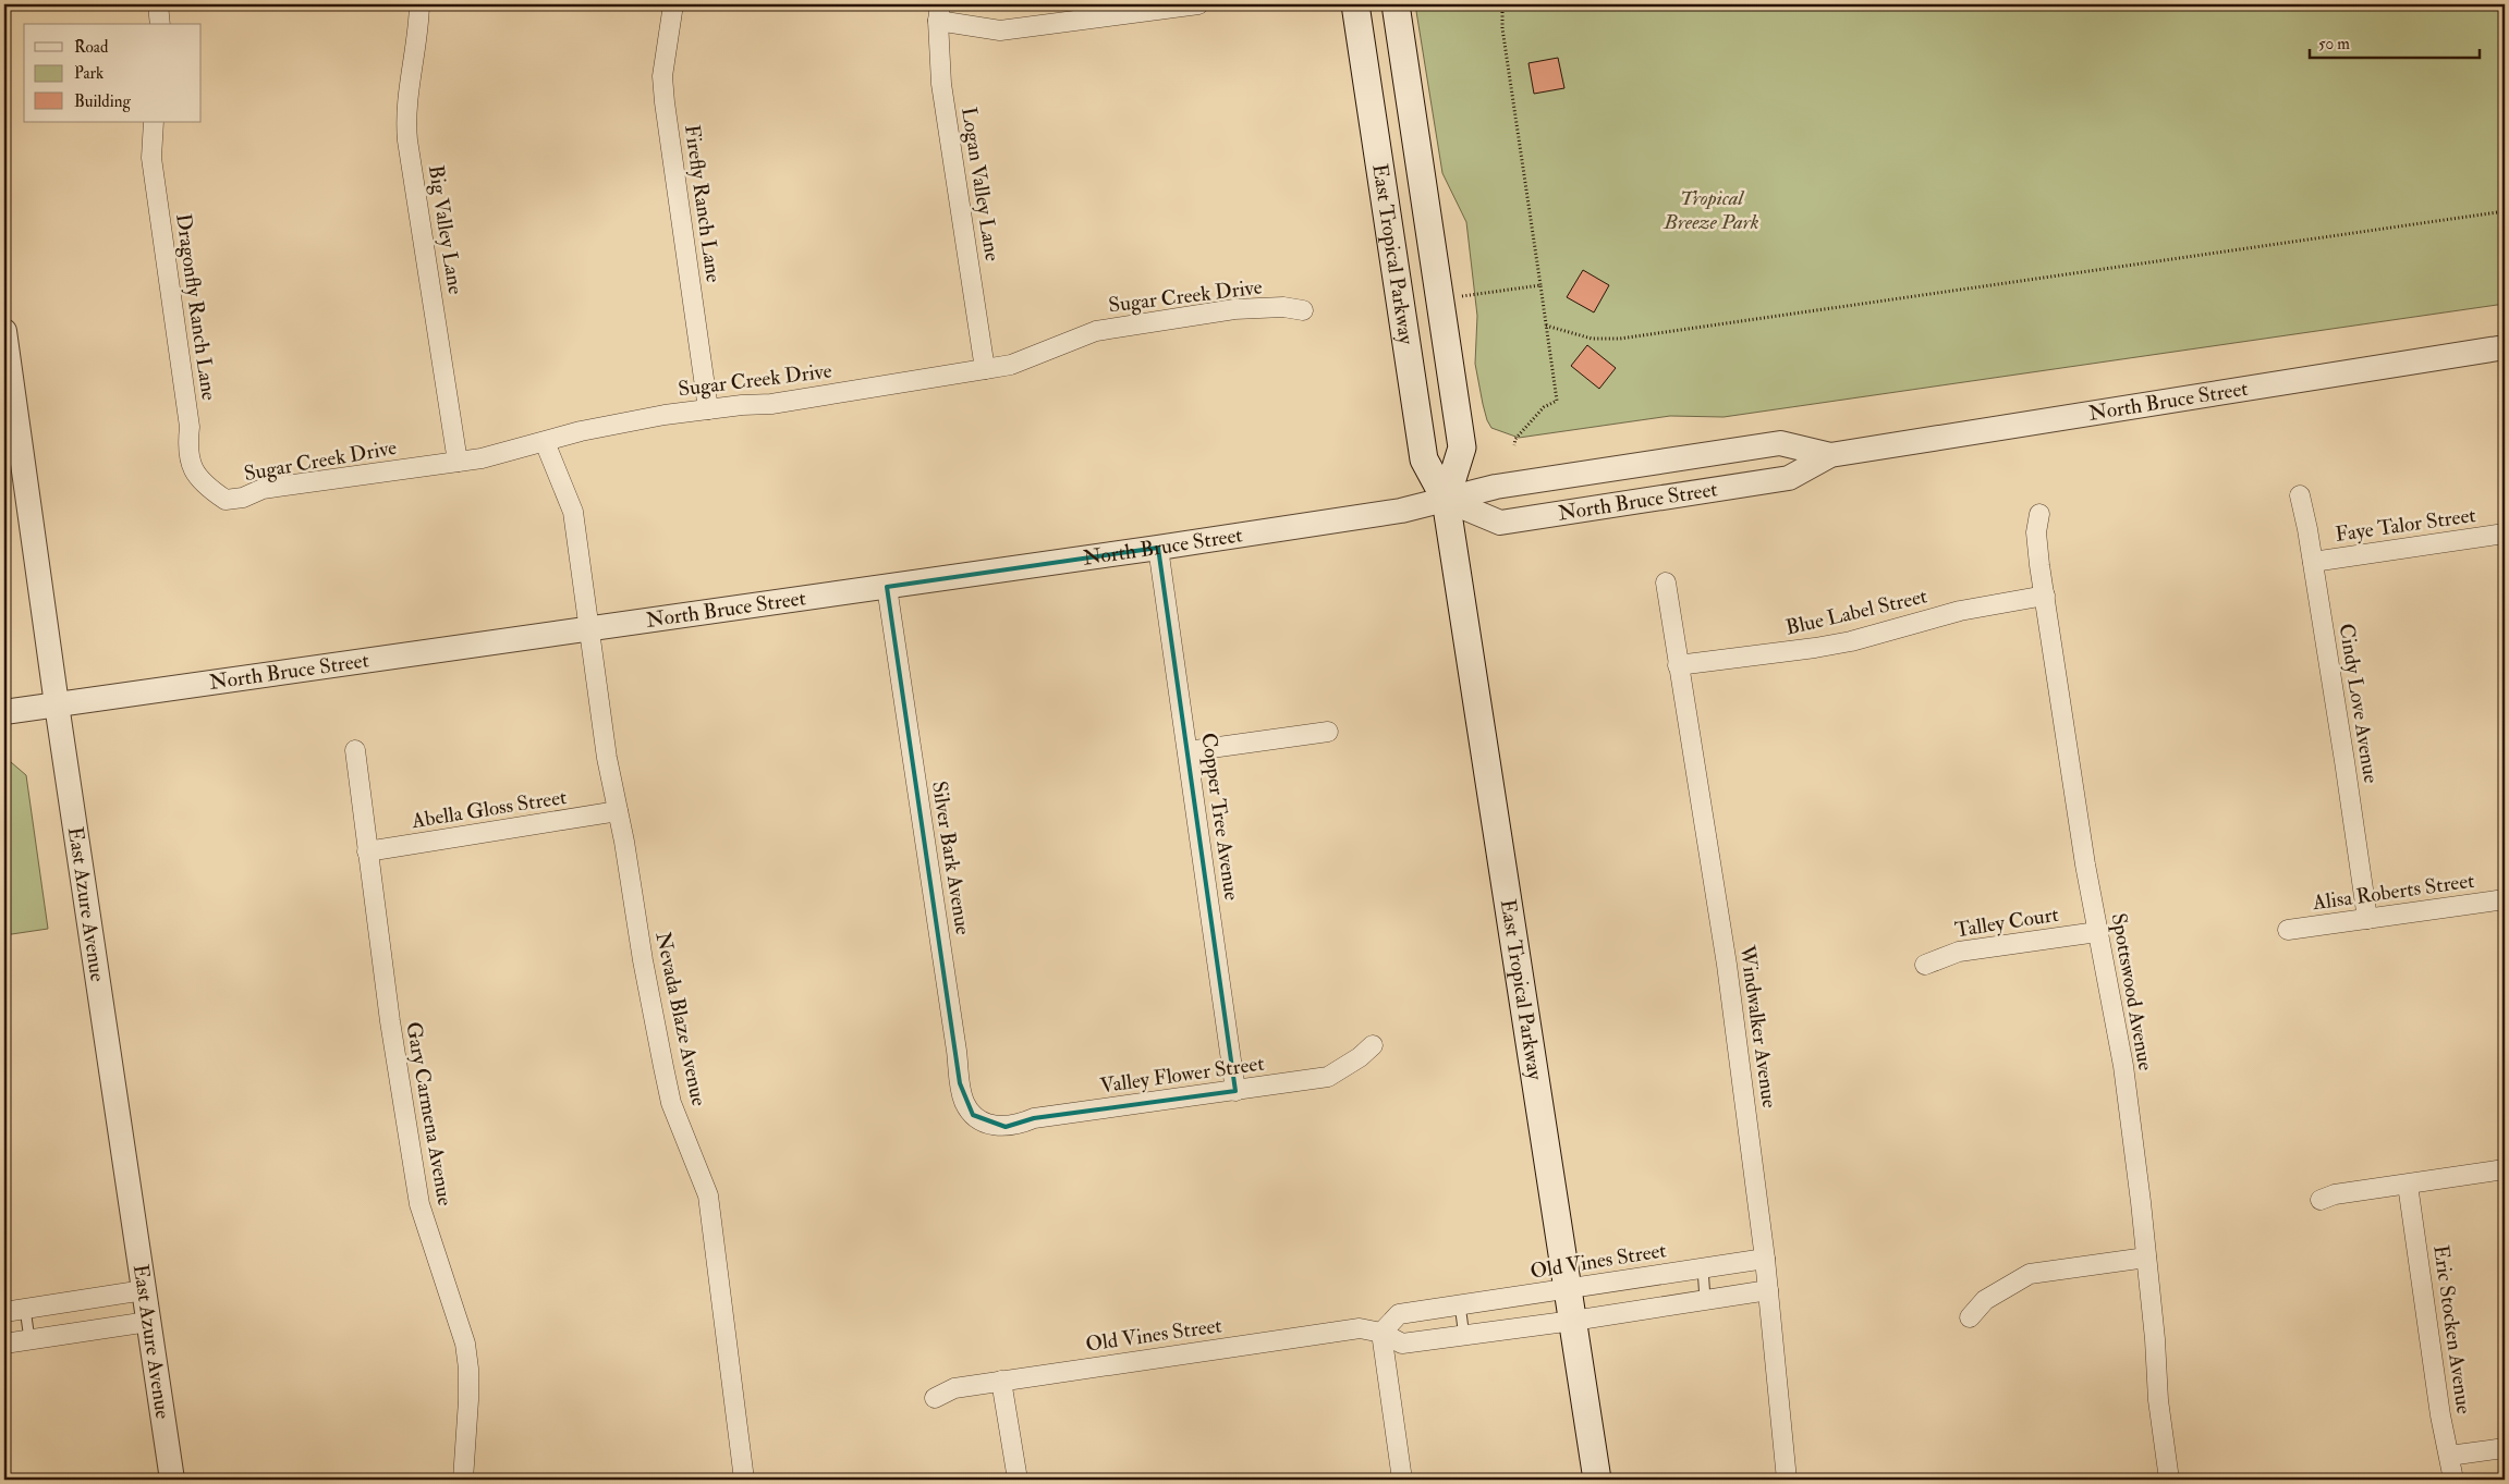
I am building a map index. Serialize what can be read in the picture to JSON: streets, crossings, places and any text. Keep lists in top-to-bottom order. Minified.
{"streets":{"main road":["East Tropical Parkway"],"street":["Logan Valley Lane","Firefly Ranch Lane","Big Valley Lane","Sugar Creek Drive","Dragonfly Ranch Lane","North Bruce Street","Faye Talor Street","Blue Label Street","Cindy Love Avenue","Abella Gloss Street","Copper Tree Avenue","Silver Bark Avenue","Alisa Roberts Street","East Azure Avenue","Talley Court","Spottswood Avenue","Nevada Blaze Avenue","Windwalker Avenue","Valley Flower Street","Gary Carmena Avenue","Old Vines Street","Eric Stocken Avenue"]},"crossings":[["Logan Valley Lane","Sugar Creek Drive"],["Firefly Ranch Lane","Sugar Creek Drive"],["Big Valley Lane","Sugar Creek Drive"],["East Tropical Parkway","North Bruce Street"],["East Tropical Parkway","Old Vines Street"],["Sugar Creek Drive","Dragonfly Ranch Lane"],["Sugar Creek Drive","Nevada Blaze Avenue"],["North Bruce Street","Copper Tree Avenue"],["North Bruce Street","Silver Bark Avenue"],["North Bruce Street","East Azure Avenue"],["North Bruce Street","Nevada Blaze Avenue"],["Faye Talor Street","Cindy Love Avenue"],["Blue Label Street","Spottswood Avenue"],["Blue Label Street","Windwalker Avenue"],["Cindy Love Avenue","Alisa Roberts Street"],["Abella Gloss Street","Nevada Blaze Avenue"],["Abella Gloss Street","Gary Carmena Avenue"],["Copper Tree Avenue","Valley Flower Street"],["Silver Bark Avenue","Valley Flower Street"],["Talley Court","Spottswood Avenue"],["Windwalker Avenue","Old Vines Street"]],"parks":["Tropical Breeze Park"],"legend":["Road","Park","Building"],"scale_bar":"50 m"}
